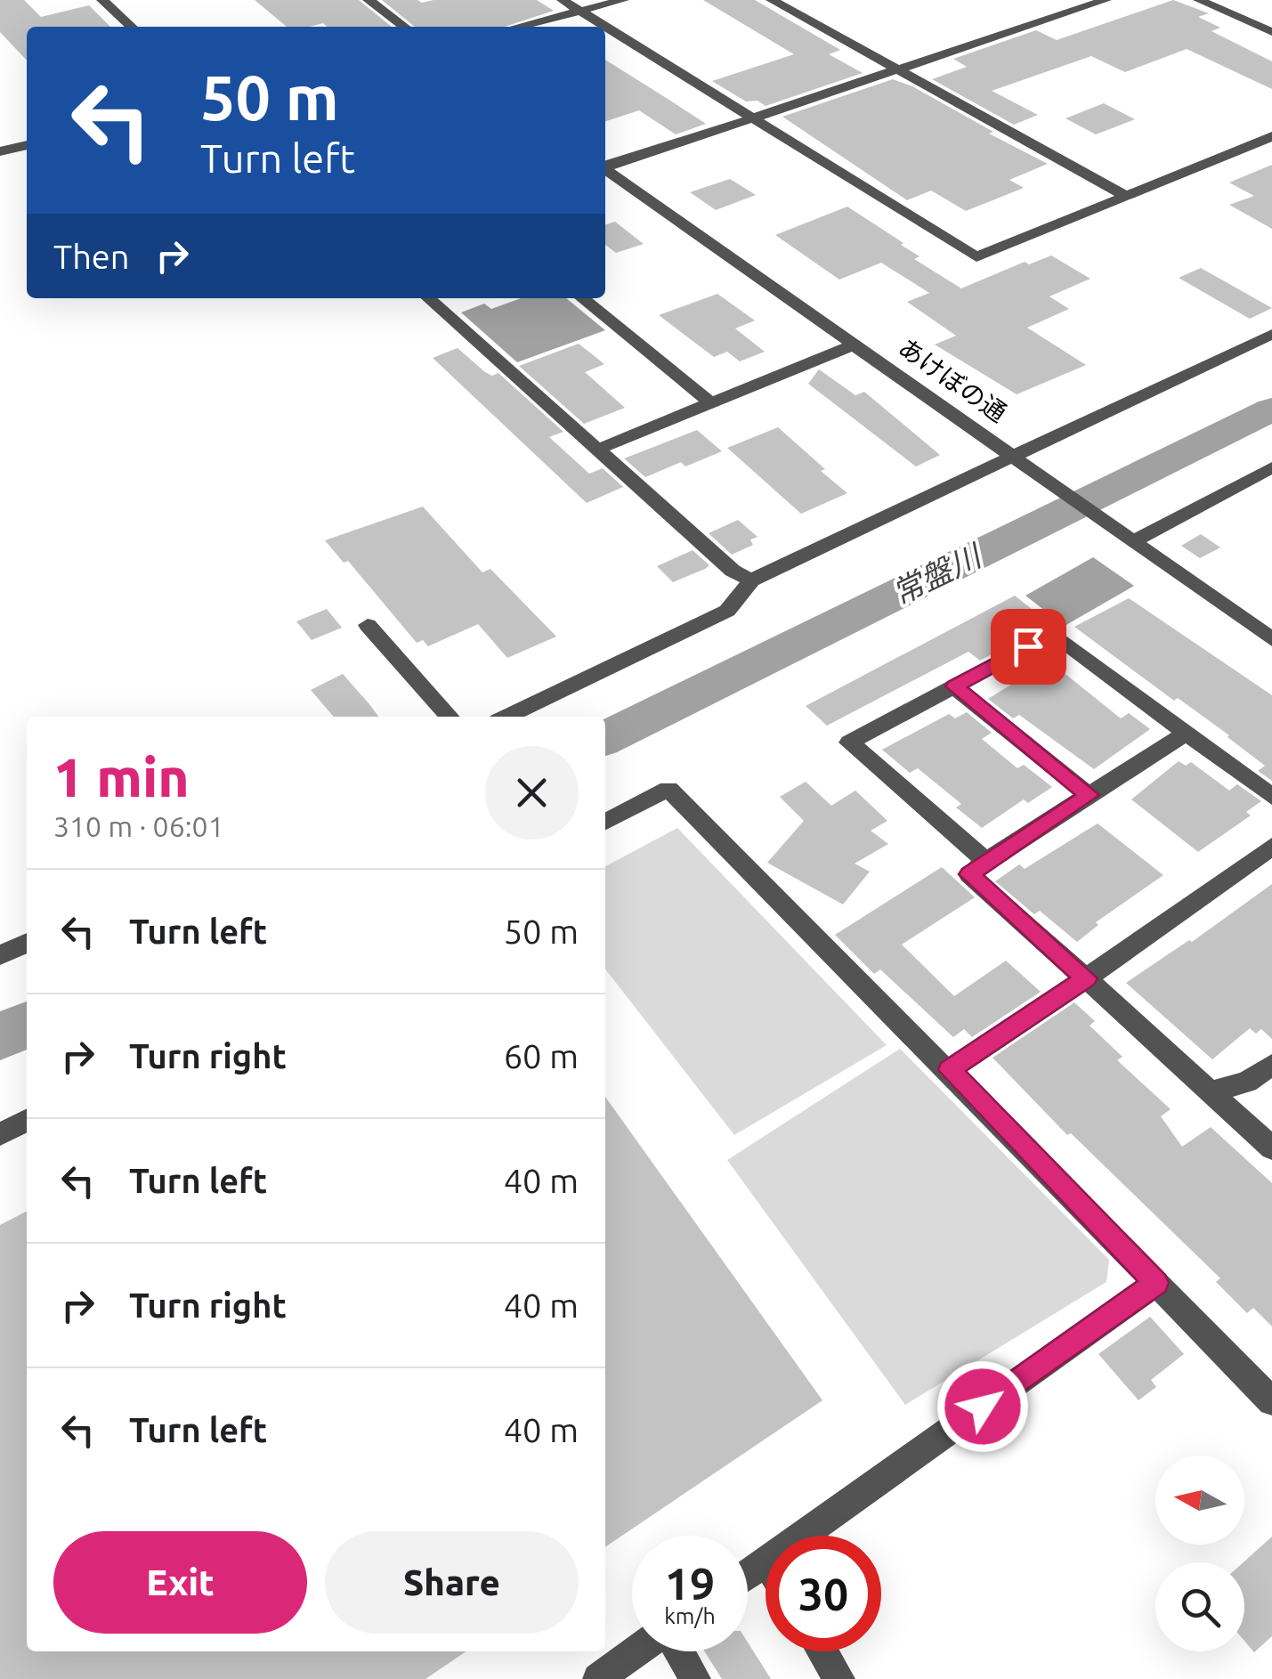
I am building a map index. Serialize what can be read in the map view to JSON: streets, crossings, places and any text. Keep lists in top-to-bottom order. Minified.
{"streets":{"street":["あけぼの通"]},"water":["常盤川"],"north":"left","page":{"turn":["50 m","Turn left"],"then":"Then","heading":["1 min","310 m · 06:01"],"list":[{"name":"Turn left","value":"50 m"},{"name":"Turn right","value":"60 m"},{"name":"Turn left","value":"40 m"},{"name":"Turn right","value":"40 m"},{"name":"Turn left","value":"40 m"}],"buttons":["Exit","Share"],"speed":"19 km/h","limit":"30"}}
